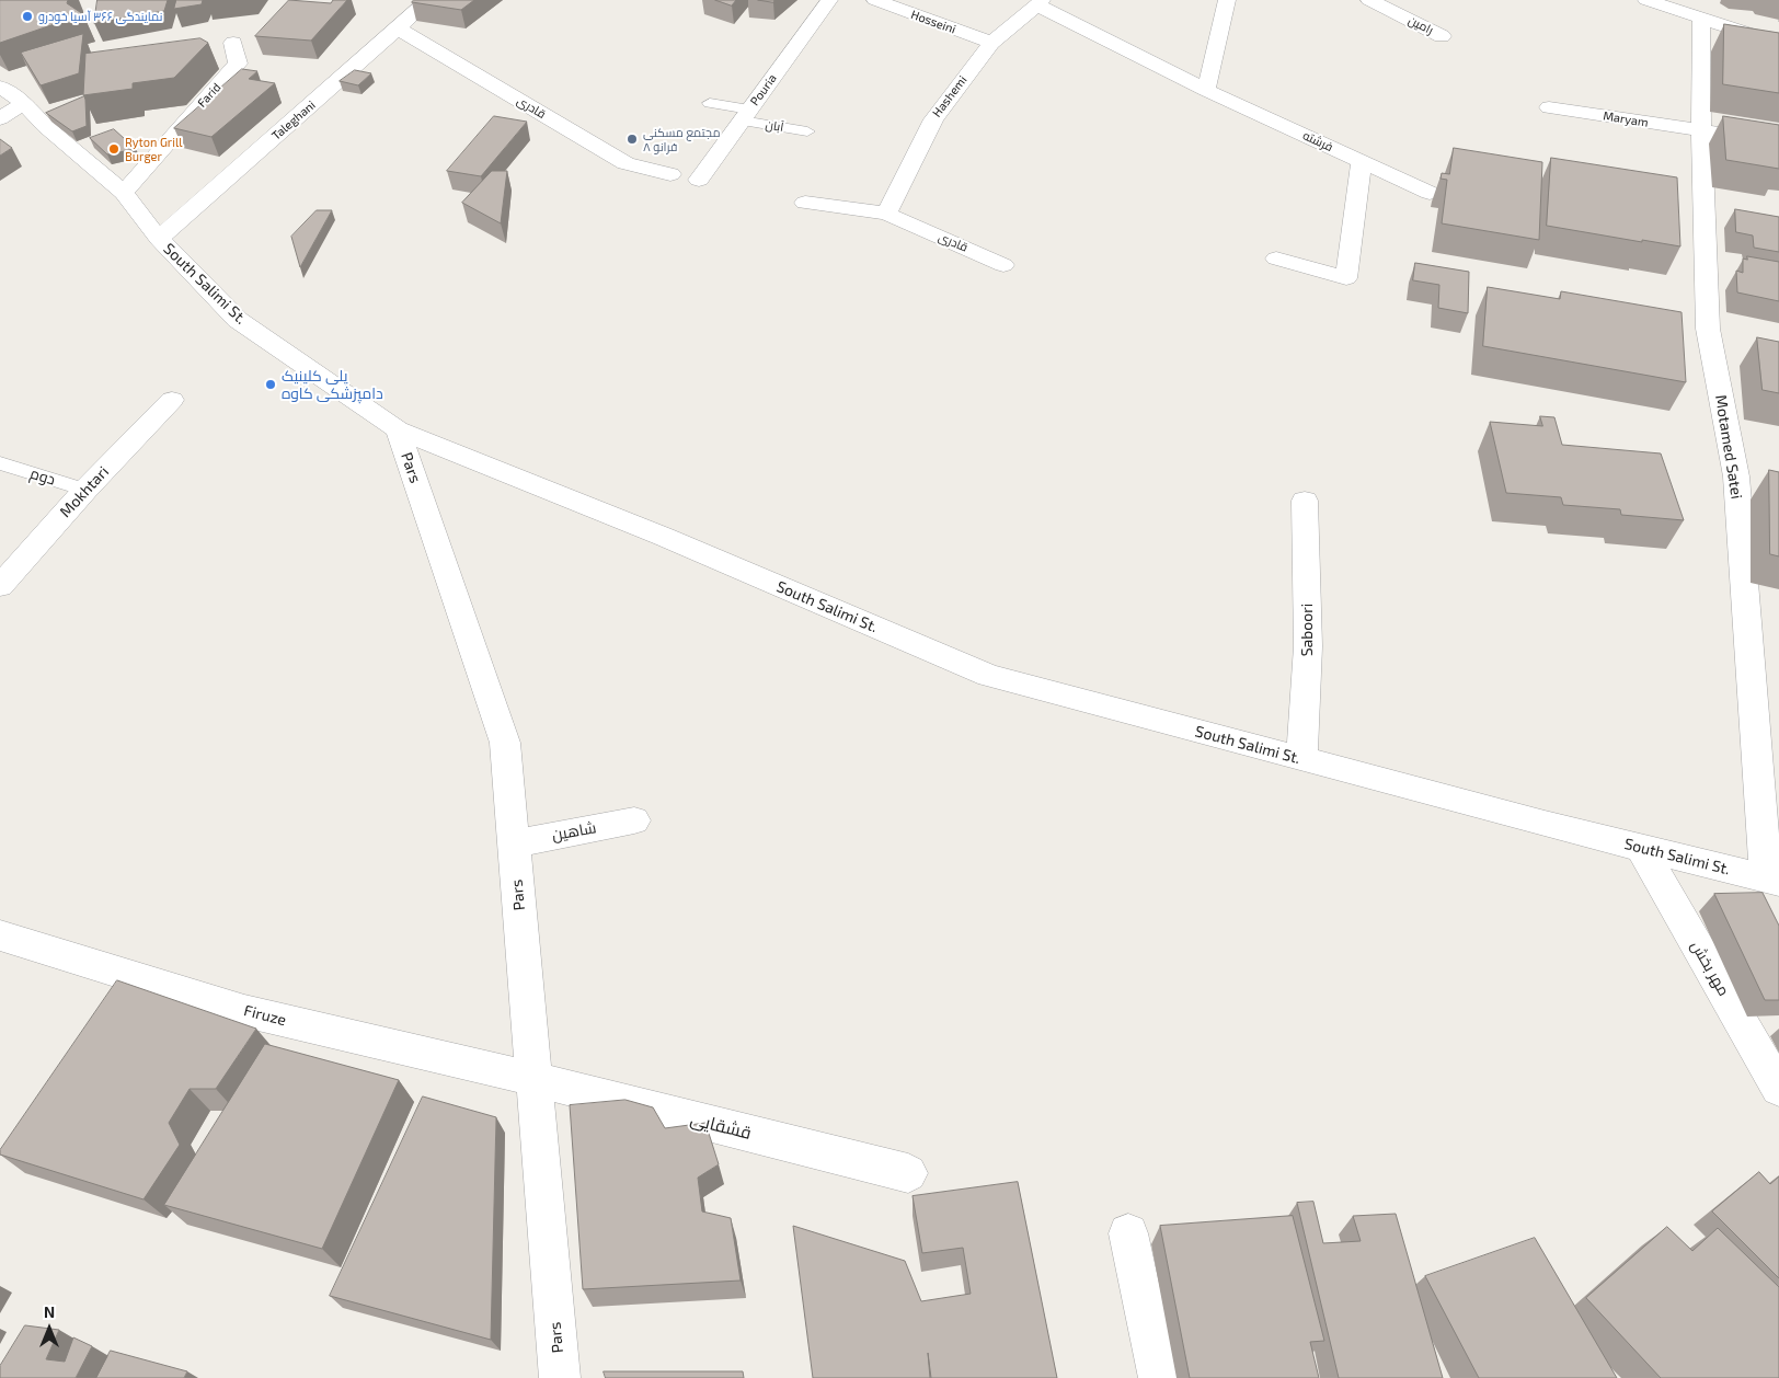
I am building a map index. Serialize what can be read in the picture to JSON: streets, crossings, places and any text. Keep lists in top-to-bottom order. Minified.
{"streets":{"street":["Hosseini","رامین","Pouria","Farid","Hashemi","قادری","Maryam","Taleghani","فرشته","South Salimi St.","Motamed Satei","Pars","Mokhtari","Saboori","شاهین","مهر بخش","Firuze","قشقایی"],"lane":["آبان","دوم"]},"crossings":[["Hosseini","Hashemi"],["Pouria","آبان"],["Farid","South Salimi St."],["Hashemi","قادری"],["Hashemi","فرشته"],["قادری","Taleghani"],["Maryam","Motamed Satei"],["Taleghani","South Salimi St."],["South Salimi St.","Motamed Satei"],["South Salimi St.","Pars"],["South Salimi St.","Saboori"],["South Salimi St.","مهر بخش"],["Pars","شاهین"],["Pars","Firuze"],["Pars","قشقایی"],["دوم","Mokhtari"],["Firuze","قشقایی"]],"places":["نمایندگی ۳۶۶ آسیا خودرو","مجتمع مسکنی فرانو ۸","Ryton Grill Burger","پلی کلینیک دامپزشکی کاوه"],"north":"top"}
